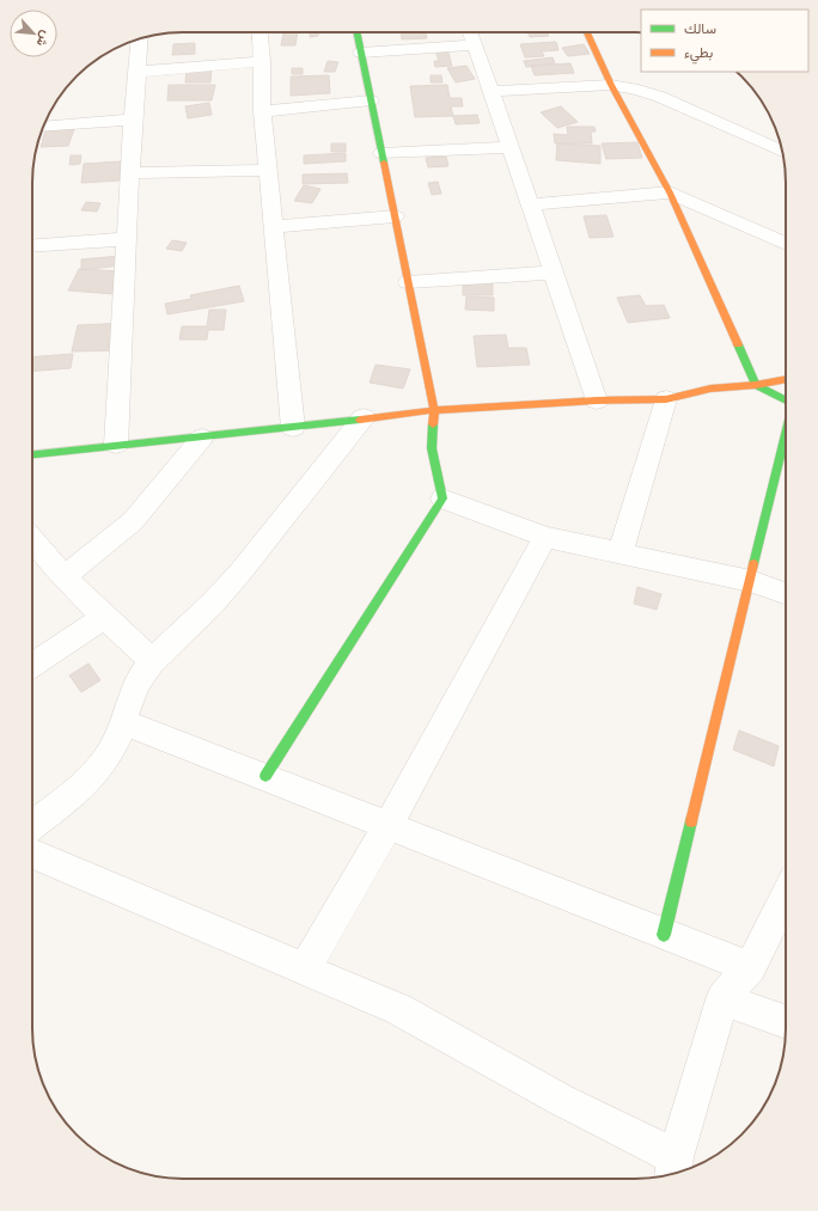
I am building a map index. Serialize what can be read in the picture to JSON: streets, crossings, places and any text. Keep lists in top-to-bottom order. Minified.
{"legend":["سالك","بطيء"],"north":"bottom right"}
